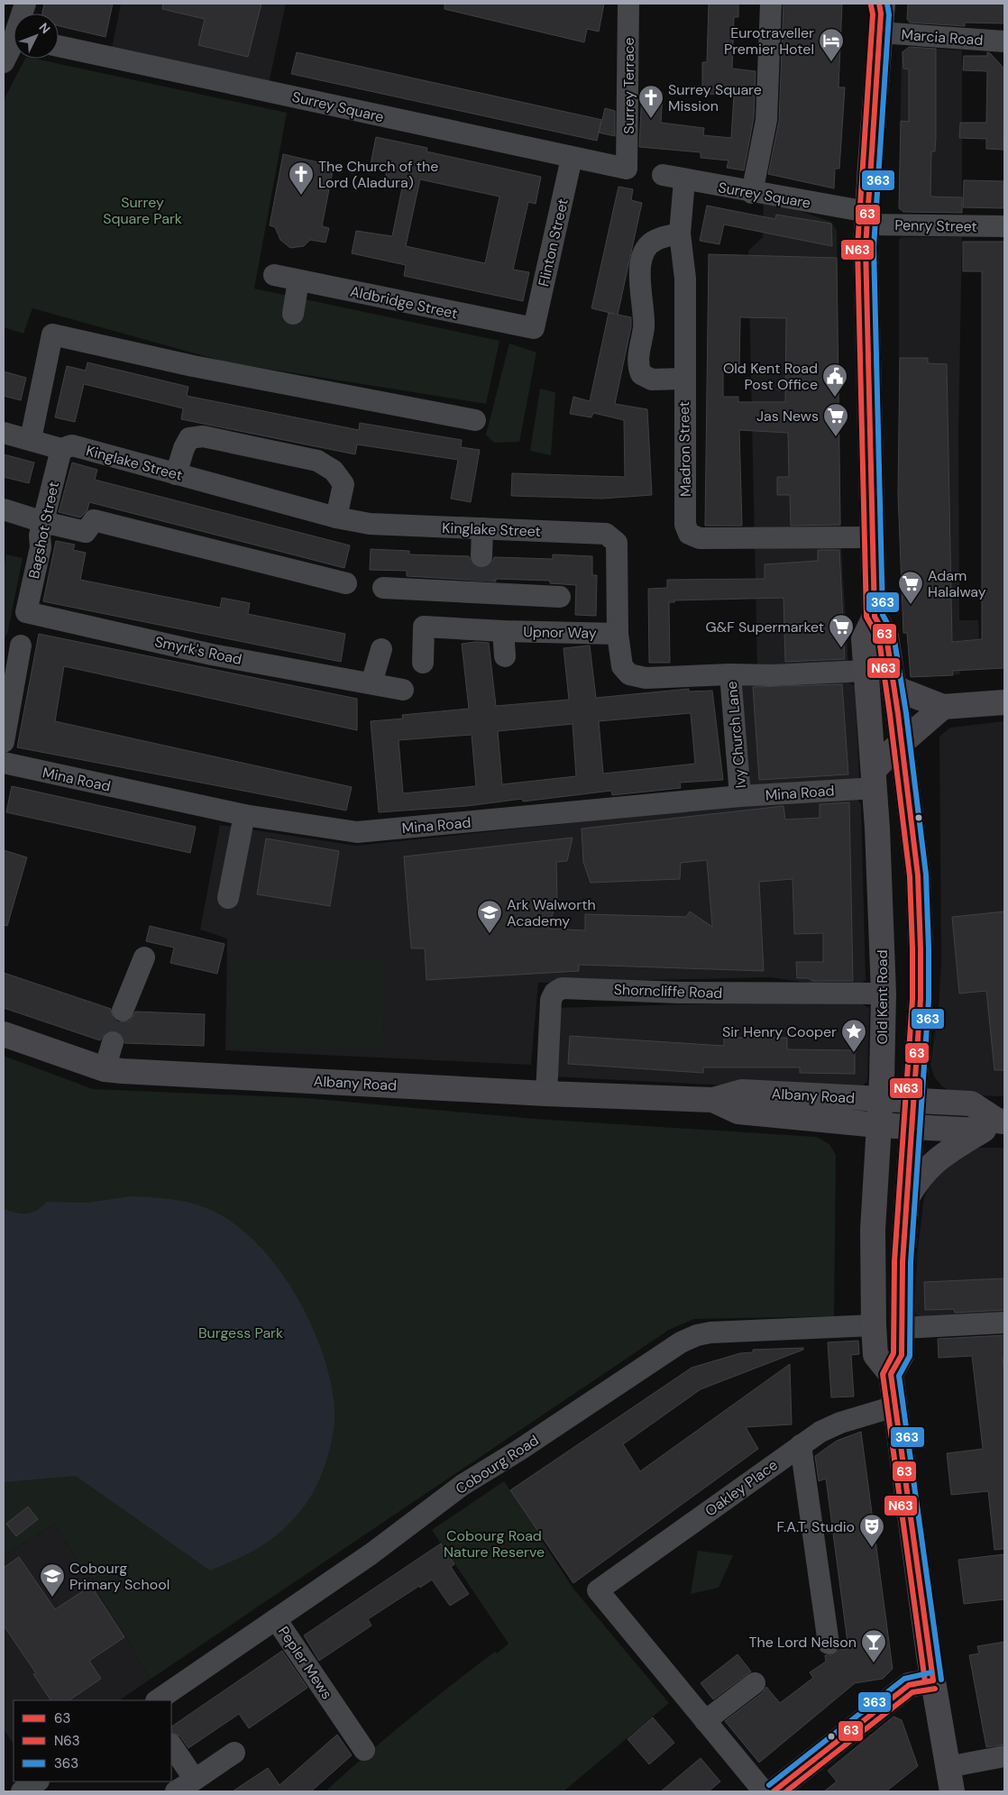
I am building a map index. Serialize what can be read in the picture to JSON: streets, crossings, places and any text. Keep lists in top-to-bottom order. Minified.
{"streets":{"main road":["Old Kent Road","Albany Road"],"street":["Marcia Road","Surrey Terrace","Surrey Square","Penry Street","Flinton Street","Aldbridge Street","Madron Street","Kinglake Street","Bagshot Street","Upnor Way","Smyrk's Road","Ivy Church Lane","Mina Road","Shorncliffe Road","Cobourg Road","Oakley Place","Pepler Mews"]},"crossings":[["Marcia Road","Old Kent Road"],["Surrey Terrace","Surrey Square"],["Surrey Square","Penry Street"],["Surrey Square","Flinton Street"],["Surrey Square","Madron Street"],["Surrey Square","Old Kent Road"],["Penry Street","Old Kent Road"],["Flinton Street","Aldbridge Street"],["Madron Street","Old Kent Road"],["Kinglake Street","Bagshot Street"],["Kinglake Street","Upnor Way"],["Kinglake Street","Ivy Church Lane"],["Kinglake Street","Old Kent Road"],["Bagshot Street","Smyrk's Road"],["Ivy Church Lane","Mina Road"],["Mina Road","Old Kent Road"],["Shorncliffe Road","Old Kent Road"],["Shorncliffe Road","Albany Road"],["Old Kent Road","Albany Road"],["Old Kent Road","Cobourg Road"],["Cobourg Road","Pepler Mews"]],"parks":["Surrey Square Park","Burgess Park","Cobourg Road Nature Reserve"],"places":{"hotel":["Eurotraveller Premier Hotel"],"church":["Surrey Square Mission","The Church of the Lord (Aladura)"],"public building":["Old Kent Road Post Office"],"supermarket":["Jas News","Adam Halalway","G&F Supermarket"],"school or university":["Ark Walworth Academy","Cobourg Primary School"],"place":["Sir Henry Cooper"],"theatre":["F.A.T. Studio"],"bar":["The Lord Nelson"]},"lines":["transit line 63","transit line 363","transit line N63"],"legend":["63","N63","363"],"north":"top right"}
